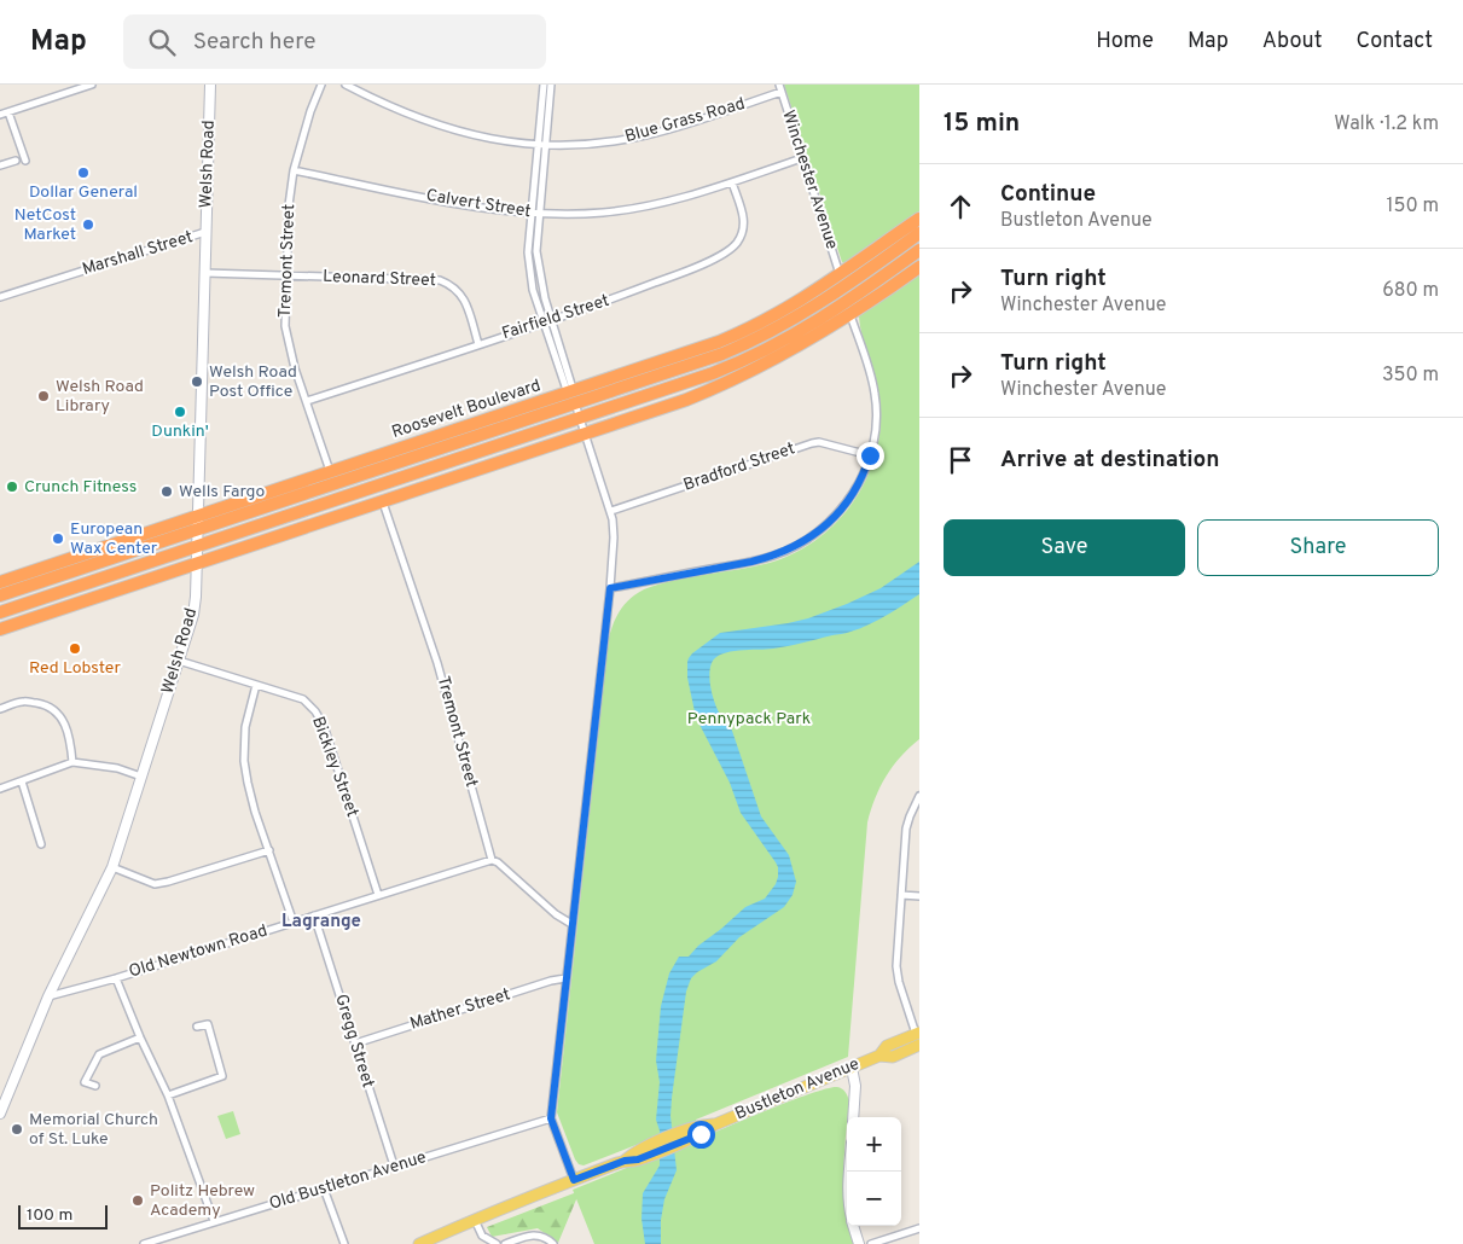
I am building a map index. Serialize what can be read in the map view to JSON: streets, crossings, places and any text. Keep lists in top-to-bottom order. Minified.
{"streets":{"highway":["Roosevelt Boulevard"],"main road":["Welsh Road","Bustleton Avenue"],"street":["Blue Grass Road","Winchester Avenue","Calvert Street","Marshall Street","Tremont Street","Leonard Street","Fairfield Street","Bradford Street","Bickley Street","Old Newtown Road","Mather Street","Gregg Street","Old Bustleton Avenue"]},"crossings":[["Blue Grass Road","Winchester Avenue"],["Welsh Road","Marshall Street"],["Welsh Road","Leonard Street"],["Welsh Road","Roosevelt Boulevard"],["Welsh Road","Bickley Street"],["Welsh Road","Old Newtown Road"],["Winchester Avenue","Calvert Street"],["Winchester Avenue","Roosevelt Boulevard"],["Calvert Street","Tremont Street"],["Calvert Street","Fairfield Street"],["Tremont Street","Leonard Street"],["Tremont Street","Fairfield Street"],["Tremont Street","Roosevelt Boulevard"],["Tremont Street","Old Newtown Road"],["Leonard Street","Fairfield Street"],["Bickley Street","Old Newtown Road"],["Old Newtown Road","Gregg Street"],["Mather Street","Gregg Street"],["Gregg Street","Old Bustleton Avenue"]],"districts":["Lagrange"],"parks":["Pennypack Park"],"places":["Dollar General","NetCost Market","Welsh Road Post Office","Welsh Road Library","Dunkin'","Crunch Fitness","Wells Fargo","European Wax Center","Red Lobster","Memorial Church of St. Luke","Politz Hebrew Academy"],"scale_bar":"100 m","page":{"header":"Map","search":"Search here","nav":["Home","Map","About","Contact"],"heading":["15 min","Walk · 1.2 km"],"list":[["Continue","Bustleton Avenue","150 m"],["Turn right","Winchester Avenue","680 m"],["Turn right","Winchester Avenue","350 m"],"Arrive at destination"],"buttons":["Save","Share"],"map_buttons":["+","−"],"scale":"100 m"}}
